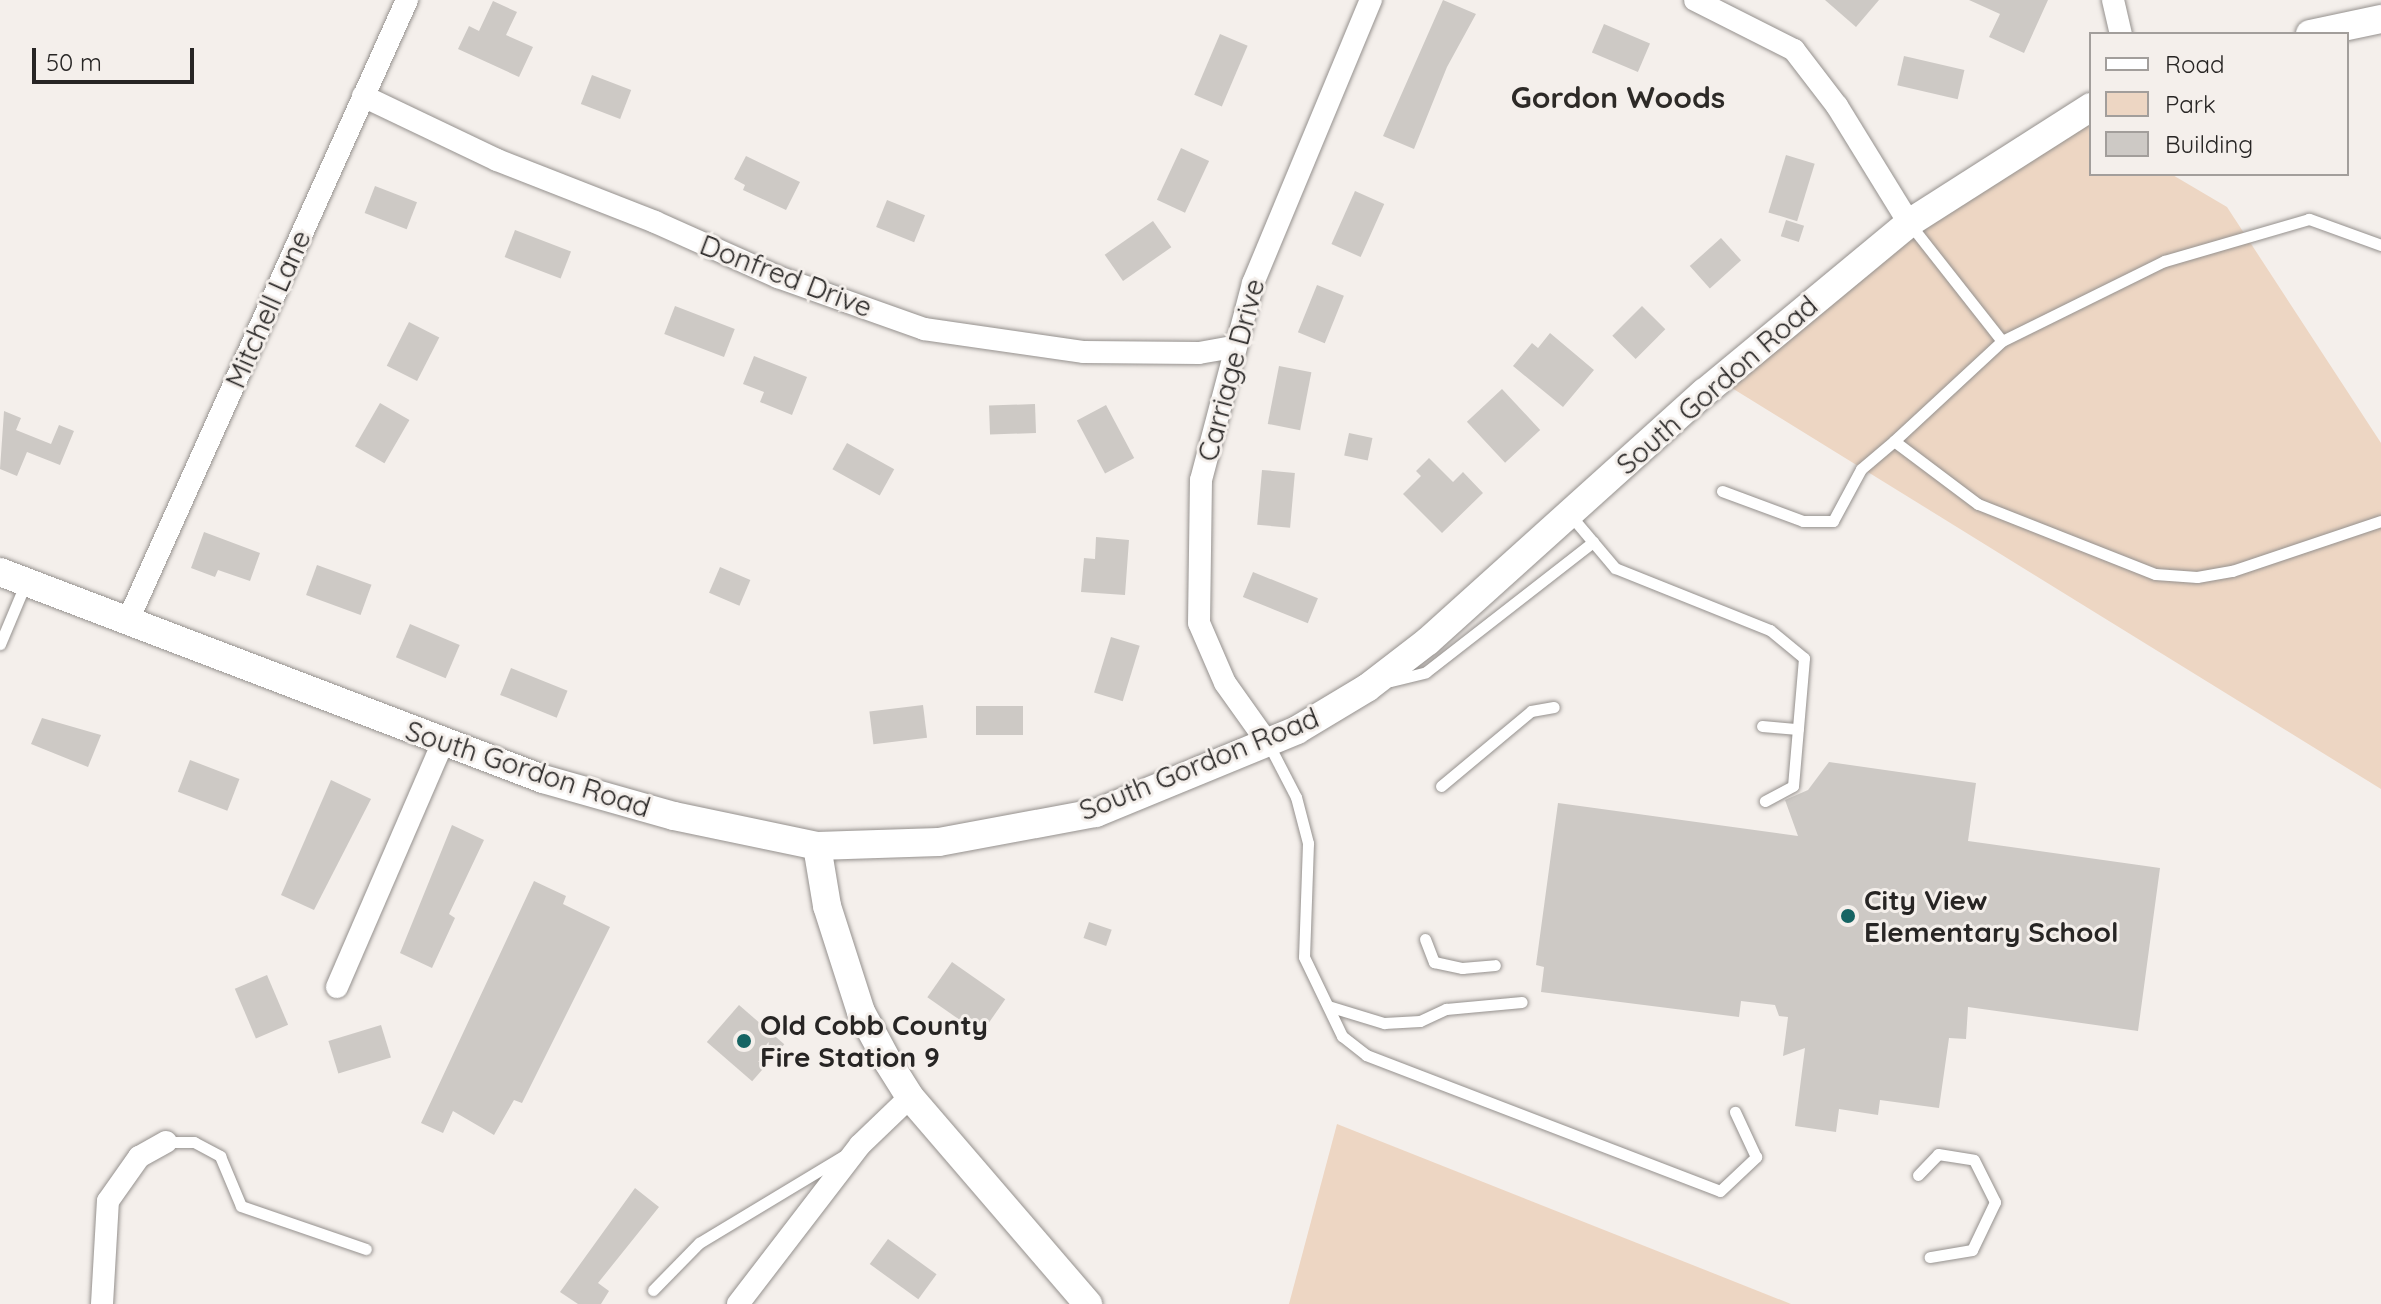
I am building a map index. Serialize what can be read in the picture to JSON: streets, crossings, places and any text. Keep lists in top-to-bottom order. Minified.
{"streets":{"street":["Donfred Drive","Mitchell Lane","Carriage Drive","South Gordon Road"]},"crossings":[["Donfred Drive","Mitchell Lane"],["Donfred Drive","Carriage Drive"],["Mitchell Lane","South Gordon Road"],["Carriage Drive","South Gordon Road"]],"districts":["Gordon Woods"],"places":["City View Elementary School","Old Cobb County Fire Station 9"],"legend":["Road","Park","Building"],"scale_bar":"50 m"}
